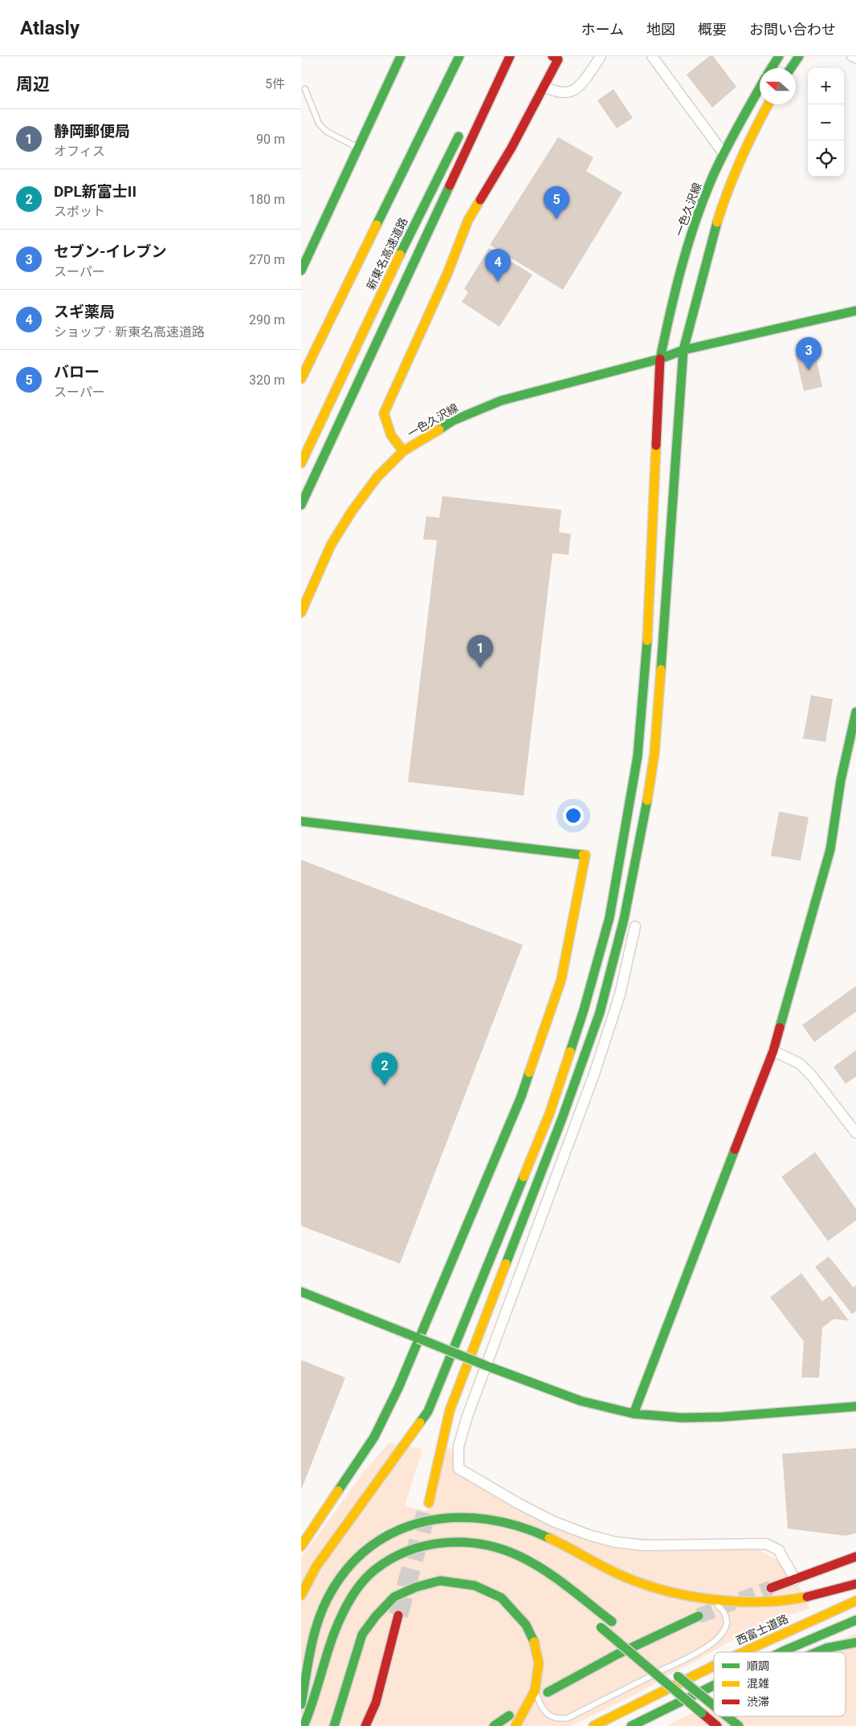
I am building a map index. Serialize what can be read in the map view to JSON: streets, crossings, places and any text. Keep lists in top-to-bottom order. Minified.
{"streets":{"main road":["一色久沢線","新東名高速道路","西富士道路"]},"legend":["順調","混雑","渋滞"],"north":"left","page":{"header":"Atlasly","nav":["ホーム","地図","概要","お問い合わせ"],"heading":["周辺","5件"],"map_buttons":["+","−"],"list":[{"mark":"1","name":"静岡郵便局","note":"オフィス","value":"90 m"},{"mark":"2","name":"DPL新富士II","note":"スポット","value":"180 m"},{"mark":"3","name":"セブン-イレブン","note":"スーパー","value":"270 m"},{"mark":"4","name":"スギ薬局","note":"ショップ · 新東名高速道路","value":"290 m"},{"mark":"5","name":"バロー","note":"スーパー","value":"320 m"}],"pins":["5","4","3","1","2"]}}
